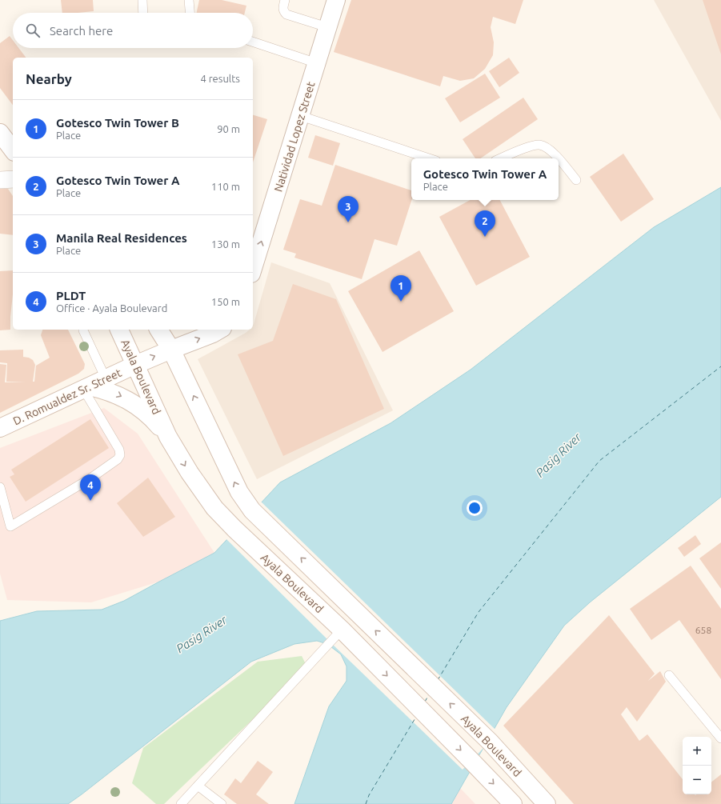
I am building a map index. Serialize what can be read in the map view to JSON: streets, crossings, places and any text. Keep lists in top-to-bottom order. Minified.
{"streets":{"main road":["Natividad Lopez Street","Ayala Boulevard","D. Romualdez Sr. Street"]},"crossings":[["Ayala Boulevard","D. Romualdez Sr. Street"]],"one_way":["Natividad Lopez Street"],"water":["Pasig River"],"house_numbers":["658"],"page":{"search":"Search here","heading":["Nearby","4 results"],"list":[{"mark":"1","name":"Gotesco Twin Tower B","note":"Place","value":"90 m"},{"mark":"2","name":"Gotesco Twin Tower A","note":"Place","value":"110 m"},{"mark":"3","name":"Manila Real Residences","note":"Place","value":"130 m"},{"mark":"4","name":"PLDT","note":"Office · Ayala Boulevard","value":"150 m"}],"popup":["Gotesco Twin Tower A","Place"],"pins":["3","2","1","4"],"map_buttons":["+","−"]}}
